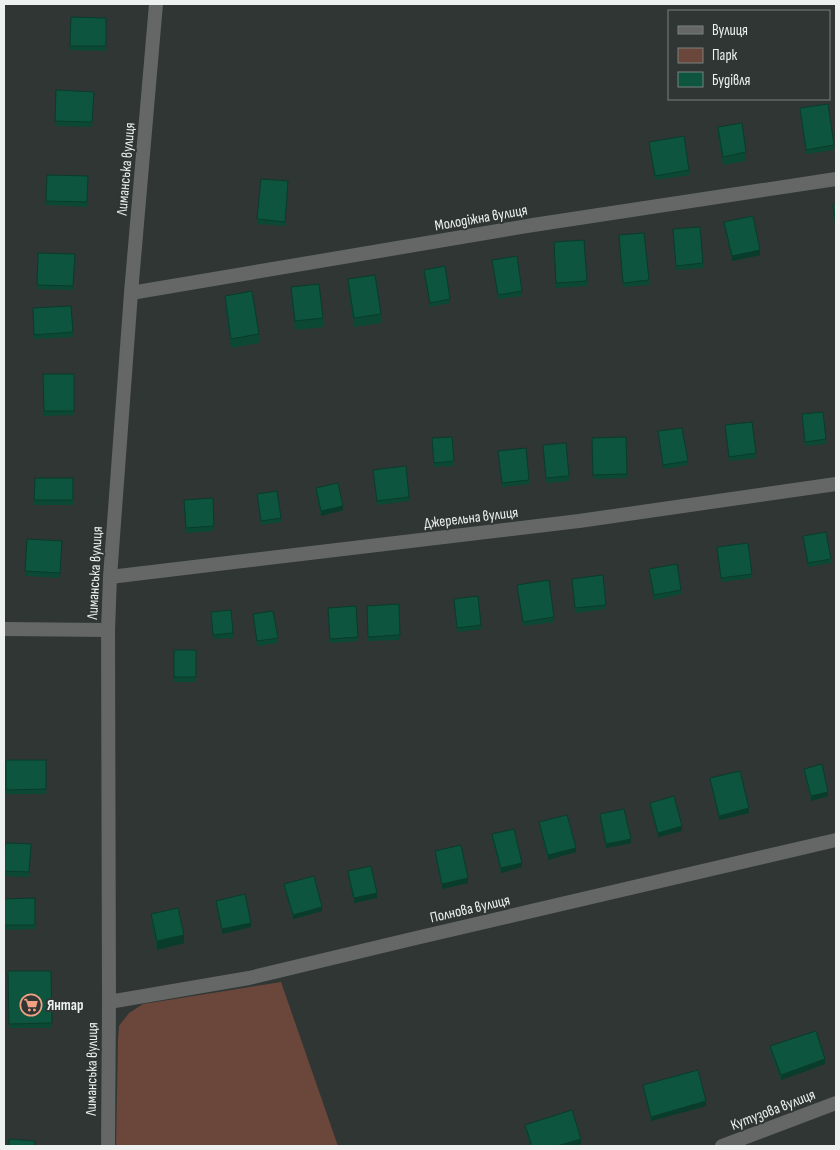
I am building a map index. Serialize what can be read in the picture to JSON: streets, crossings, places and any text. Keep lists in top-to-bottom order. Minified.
{"streets":{"street":["Лиманська вулиця","Молодіжна вулиця","Джерельна вулиця","Полнова вулиця","Кутузова вулиця"]},"crossings":[["Лиманська вулиця","Молодіжна вулиця"],["Лиманська вулиця","Джерельна вулиця"],["Лиманська вулиця","Полнова вулиця"]],"places":{"supermarket":["Янтар"]},"legend":["Вулиця","Парк","Будівля"]}
